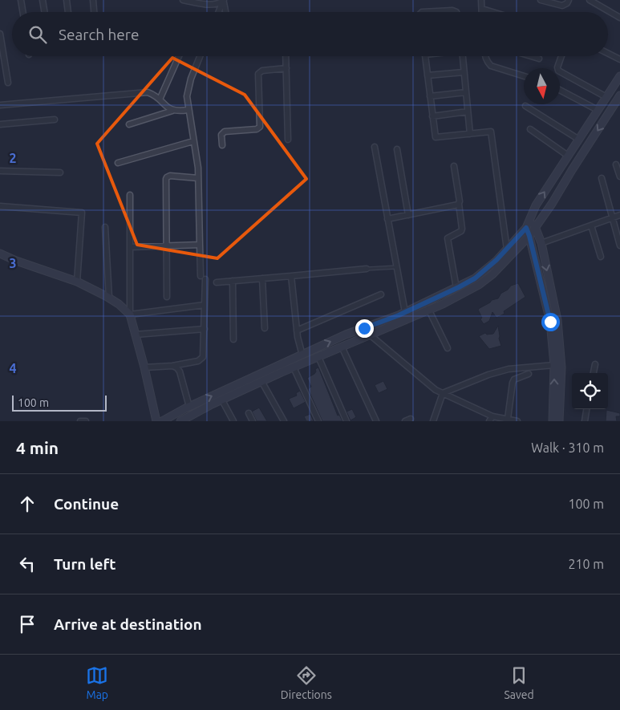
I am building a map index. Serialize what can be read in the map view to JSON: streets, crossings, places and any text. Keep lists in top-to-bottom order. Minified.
{"scale_bar":"100 m","north":"bottom","page":{"search":"Search here","scale":"100 m","heading":["4 min","Walk · 310 m"],"list":[["Continue","100 m"],["Turn left","210 m"],"Arrive at destination"],"nav":["Map","Directions","Saved"]},"grid":{"rows":["2","3","4"]}}
